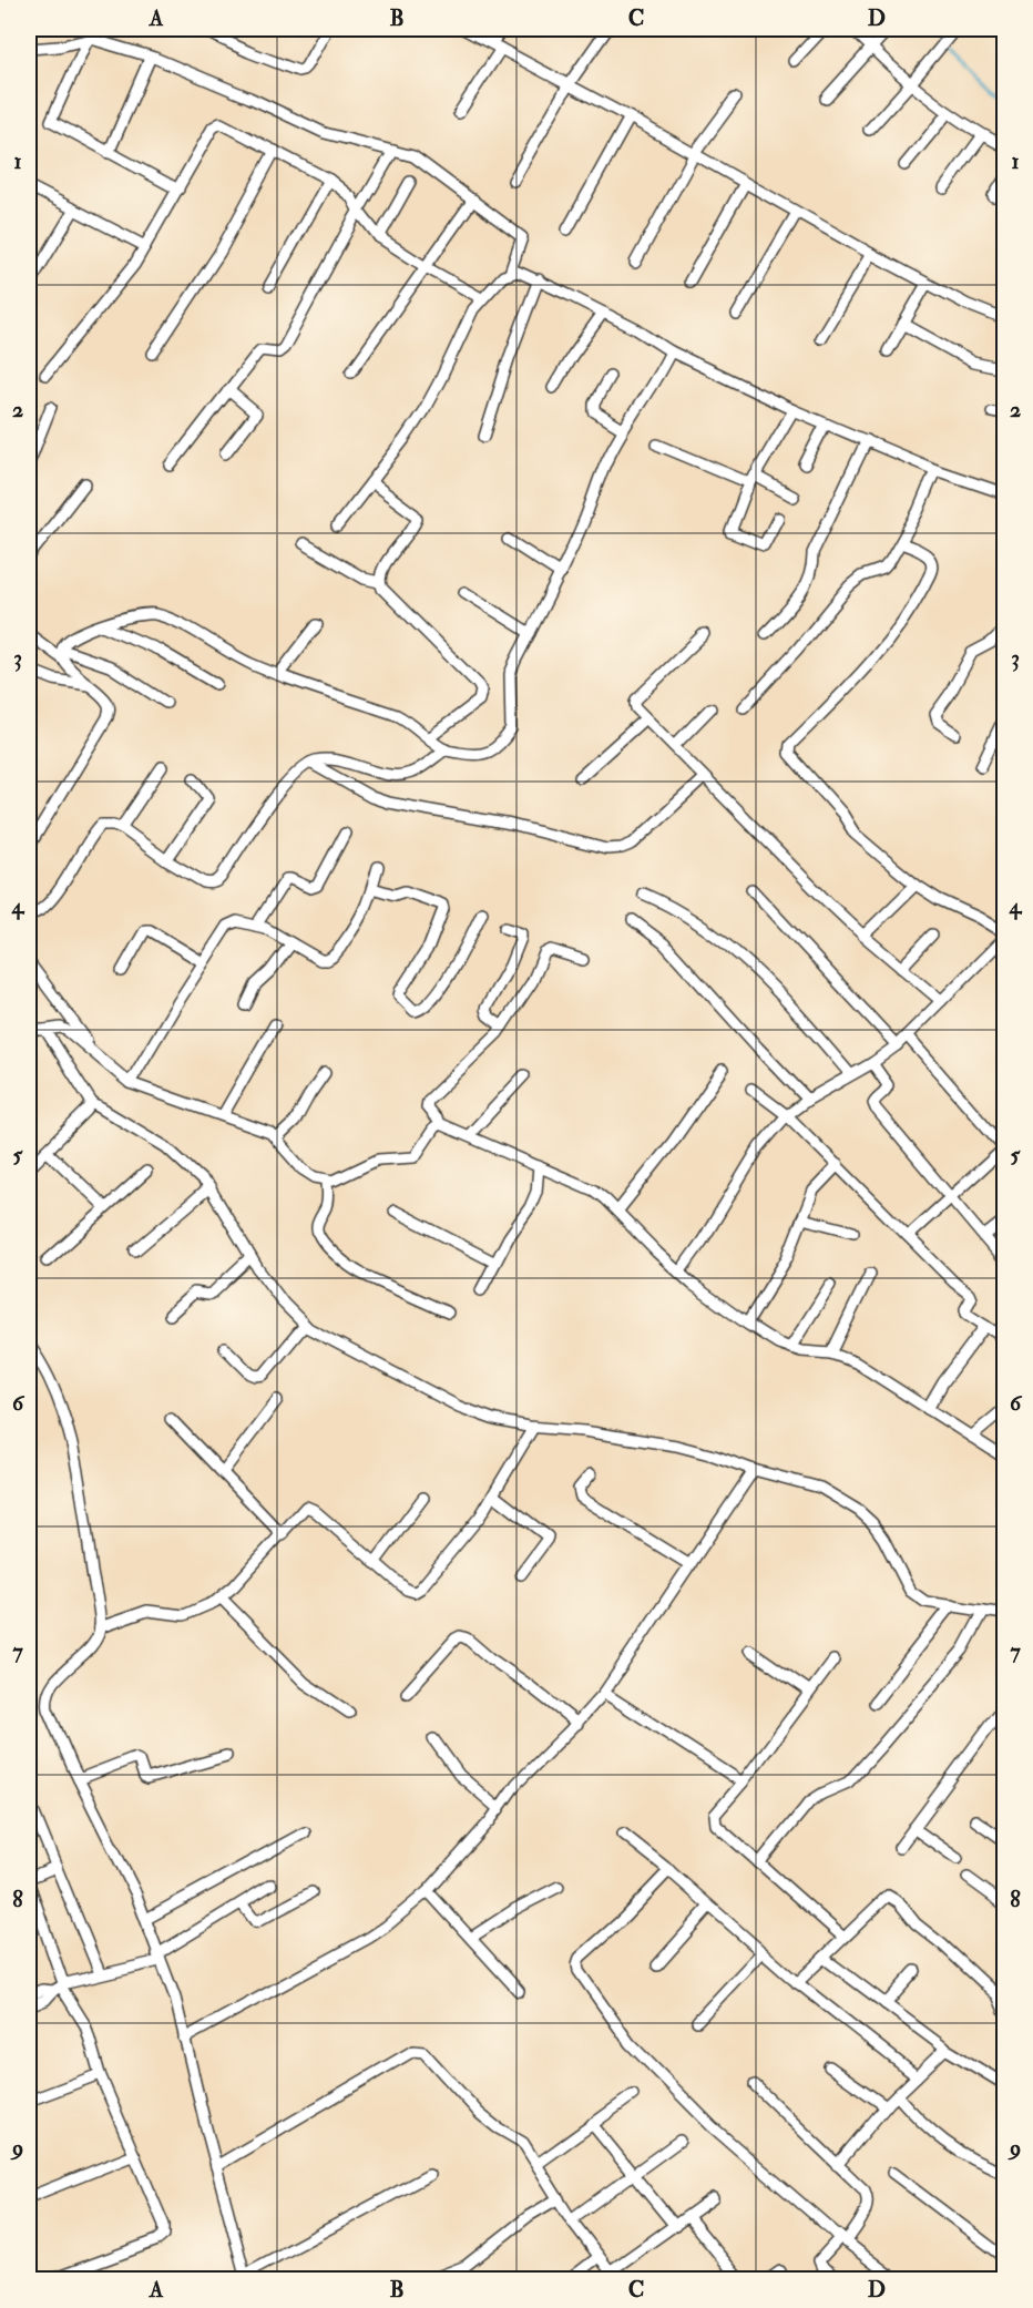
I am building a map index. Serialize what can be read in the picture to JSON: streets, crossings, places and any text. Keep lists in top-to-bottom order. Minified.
{"grid":{"columns":["A","B","C","D"],"rows":["1","2","3","4","5","6","7","8","9"]}}
